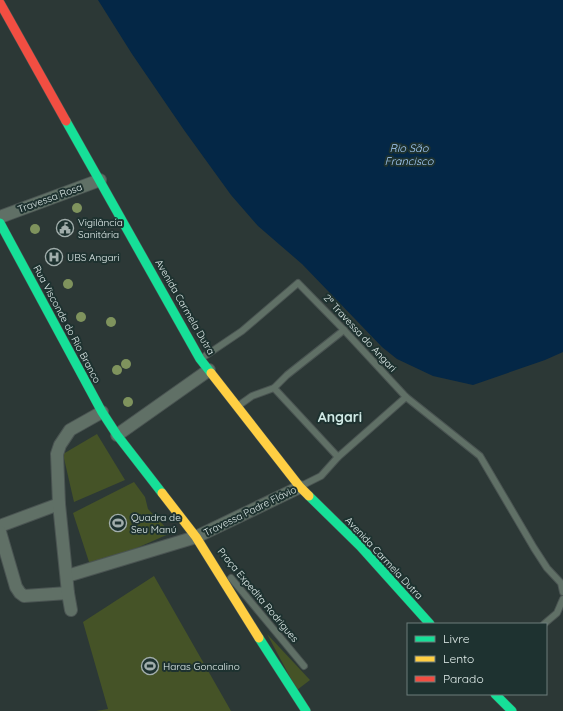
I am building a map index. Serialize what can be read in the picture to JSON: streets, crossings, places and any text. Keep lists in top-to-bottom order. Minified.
{"streets":{"street":["Travessa Rosa","Avenida Carmela Dutra","Rua Visconde do Rio Branco","Travessa Padre Flávio"],"lane":["2ª Travessa do Angari","Praça Expedita Rodrigues"]},"crossings":[["Travessa Rosa","Avenida Carmela Dutra"],["Avenida Carmela Dutra","2ª Travessa do Angari"],["Avenida Carmela Dutra","Travessa Padre Flávio"],["Rua Visconde do Rio Branco","Travessa Padre Flávio"],["Rua Visconde do Rio Branco","Praça Expedita Rodrigues"],["2ª Travessa do Angari","Travessa Padre Flávio"],["Travessa Padre Flávio","Praça Expedita Rodrigues"]],"districts":["Angari"],"water":["Rio São Francisco"],"places":{"public building":["Vigilância Sanitária"],"hospital":["UBS Angari"],"sports":["Quadra de Seu Manú","Haras Goncalino"]},"legend":["Livre","Lento","Parado"]}
